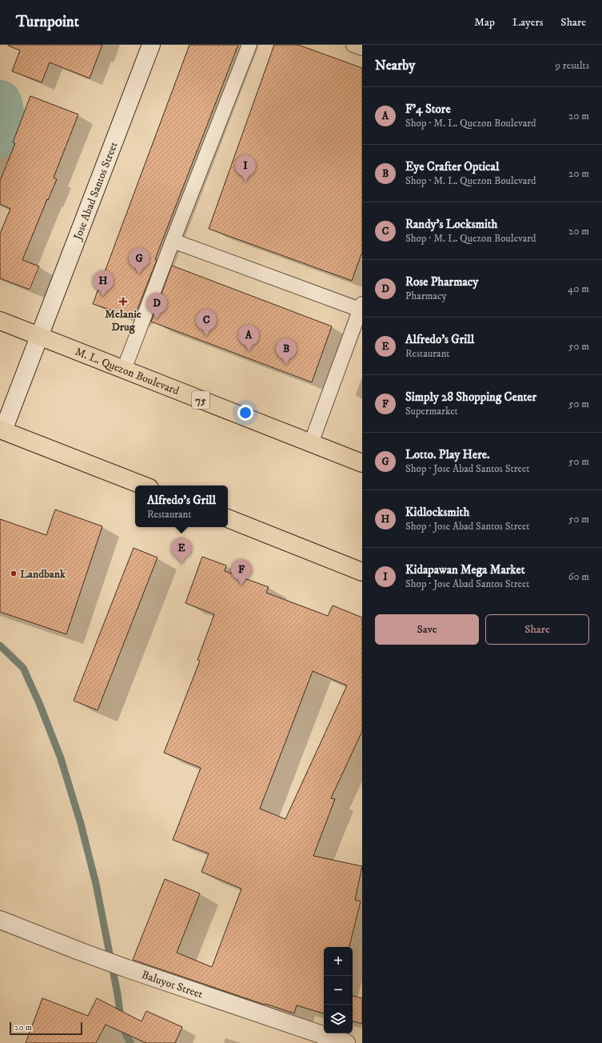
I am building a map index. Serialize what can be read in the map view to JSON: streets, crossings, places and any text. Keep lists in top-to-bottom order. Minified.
{"streets":{"highway":["M. L. Quezon Boulevard","75"],"main road":["Jose Abad Santos Street","Baluyot Street"]},"crossings":[["Jose Abad Santos Street","M. L. Quezon Boulevard"]],"places":{"health":["Melanie Drug"],"other":["Landbank"]},"scale_bar":"20 m","page":{"header":"Turnpoint","nav":["Map","Layers","Share"],"heading":["Nearby","9 results"],"list":[{"mark":"A","name":"F'4 Store","note":"Shop · M. L. Quezon Boulevard","value":"20 m"},{"mark":"B","name":"Eye Crafter Optical","note":"Shop · M. L. Quezon Boulevard","value":"20 m"},{"mark":"C","name":"Randy's Locksmith","note":"Shop · M. L. Quezon Boulevard","value":"20 m"},{"mark":"D","name":"Rose Pharmacy","note":"Pharmacy","value":"40 m"},{"mark":"E","name":"Alfredo's Grill","note":"Restaurant","value":"50 m"},{"mark":"F","name":"Simply 28 Shopping Center","note":"Supermarket","value":"50 m"},{"mark":"G","name":"Lotto. Play Here.","note":"Shop · Jose Abad Santos Street","value":"50 m"},{"mark":"H","name":"Kidlocksmith","note":"Shop · Jose Abad Santos Street","value":"50 m"},{"mark":"I","name":"Kidapawan Mega Market","note":"Shop · Jose Abad Santos Street","value":"60 m"}],"pins":["I","G","H","D","C","A","B","E","F"],"popup":["Alfredo's Grill","Restaurant"],"buttons":["Save","Share"],"map_buttons":["+","−"],"scale":"20 m"}}
